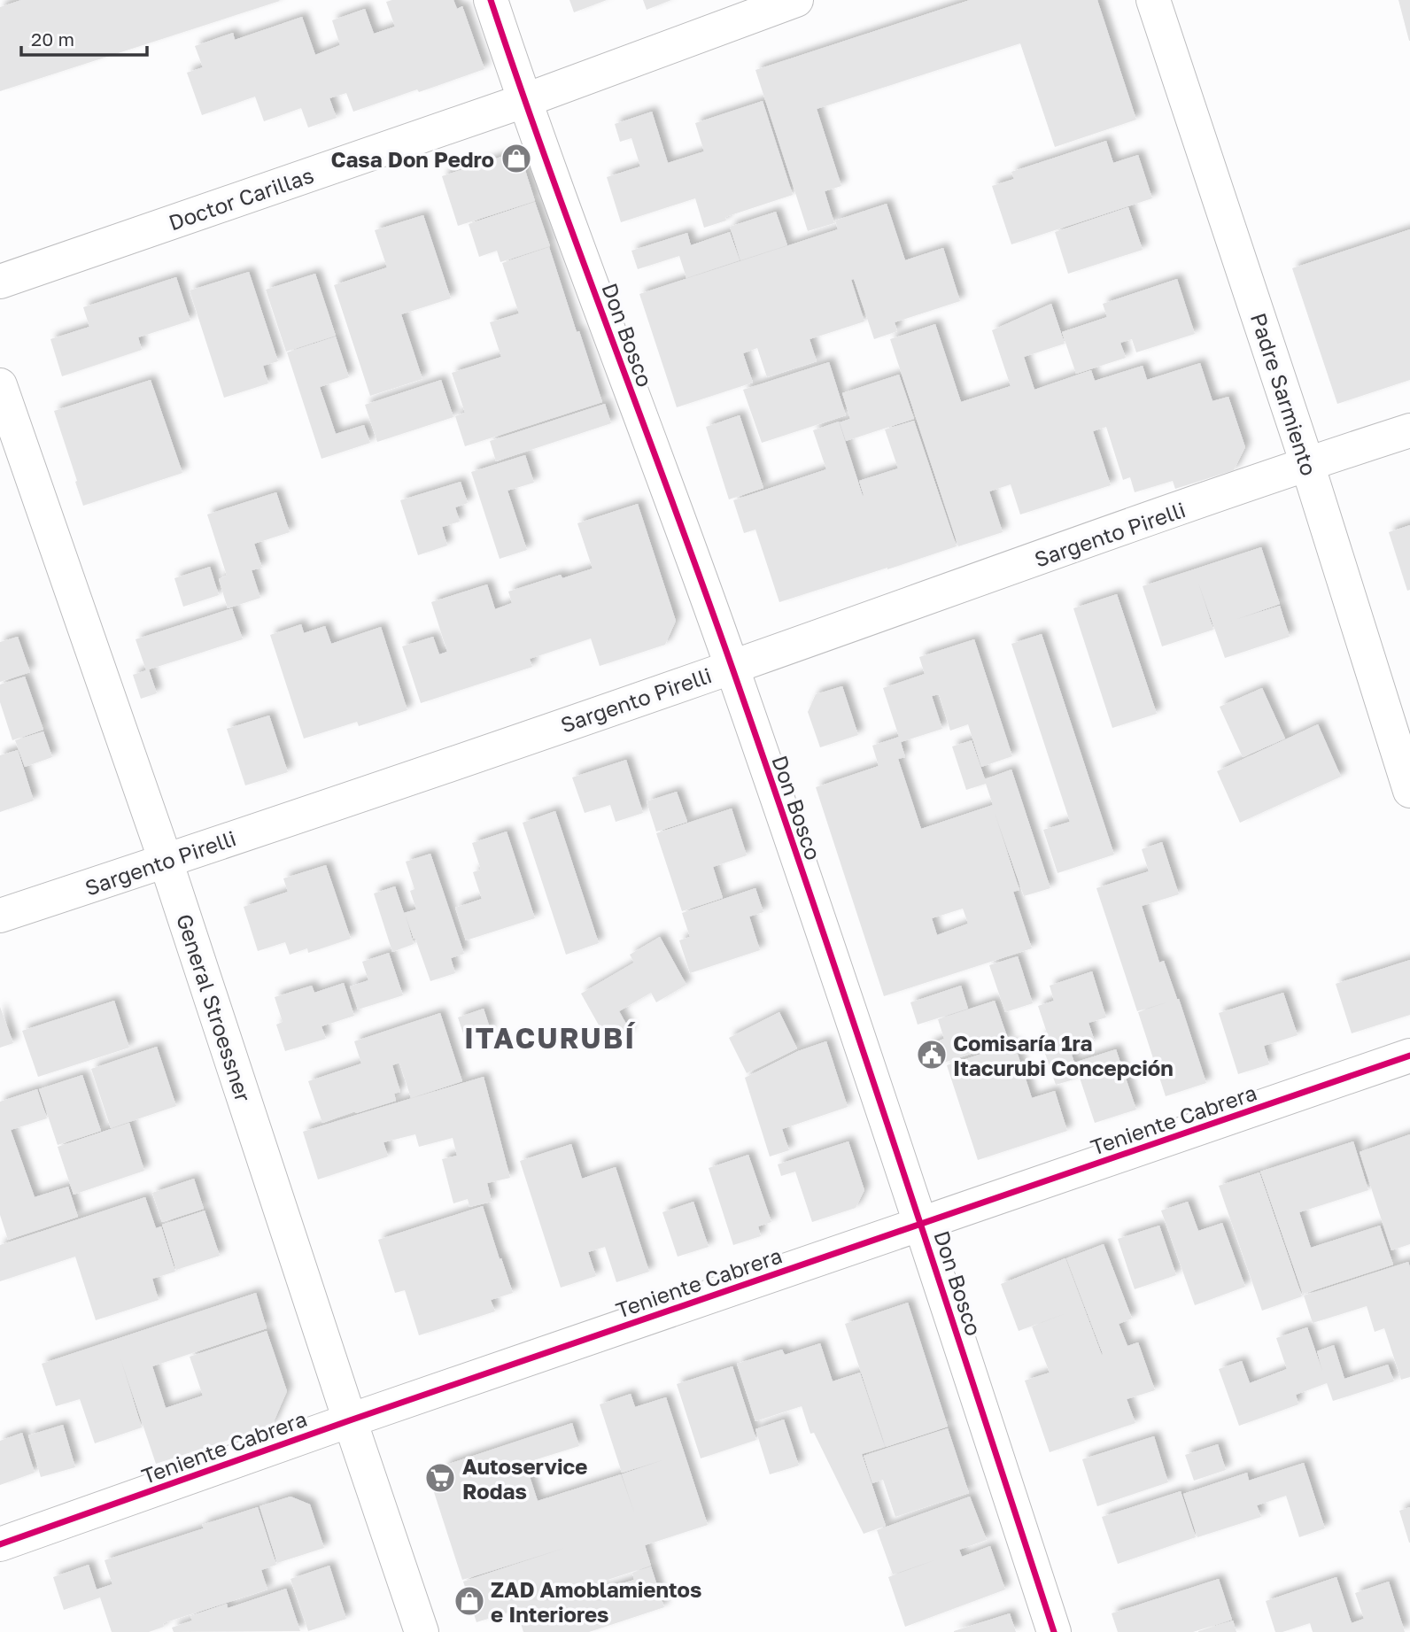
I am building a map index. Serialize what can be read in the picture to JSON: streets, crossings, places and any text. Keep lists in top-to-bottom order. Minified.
{"streets":{"street":["Doctor Carillas","Don Bosco","Padre Sarmiento","Sargento Pirelli","General Stroessner","Teniente Cabrera"]},"crossings":[["Doctor Carillas","Don Bosco"],["Don Bosco","Sargento Pirelli"],["Don Bosco","Teniente Cabrera"],["Padre Sarmiento","Sargento Pirelli"],["Sargento Pirelli","General Stroessner"],["General Stroessner","Teniente Cabrera"]],"districts":["ITACURUBÍ"],"places":{"shop":["Casa Don Pedro","ZAD Amoblamientos e Interiores"],"public building":["Comisaría 1ra Itacurubi Concepción"],"supermarket":["Autoservice Rodas"]},"scale_bar":"20 m"}
